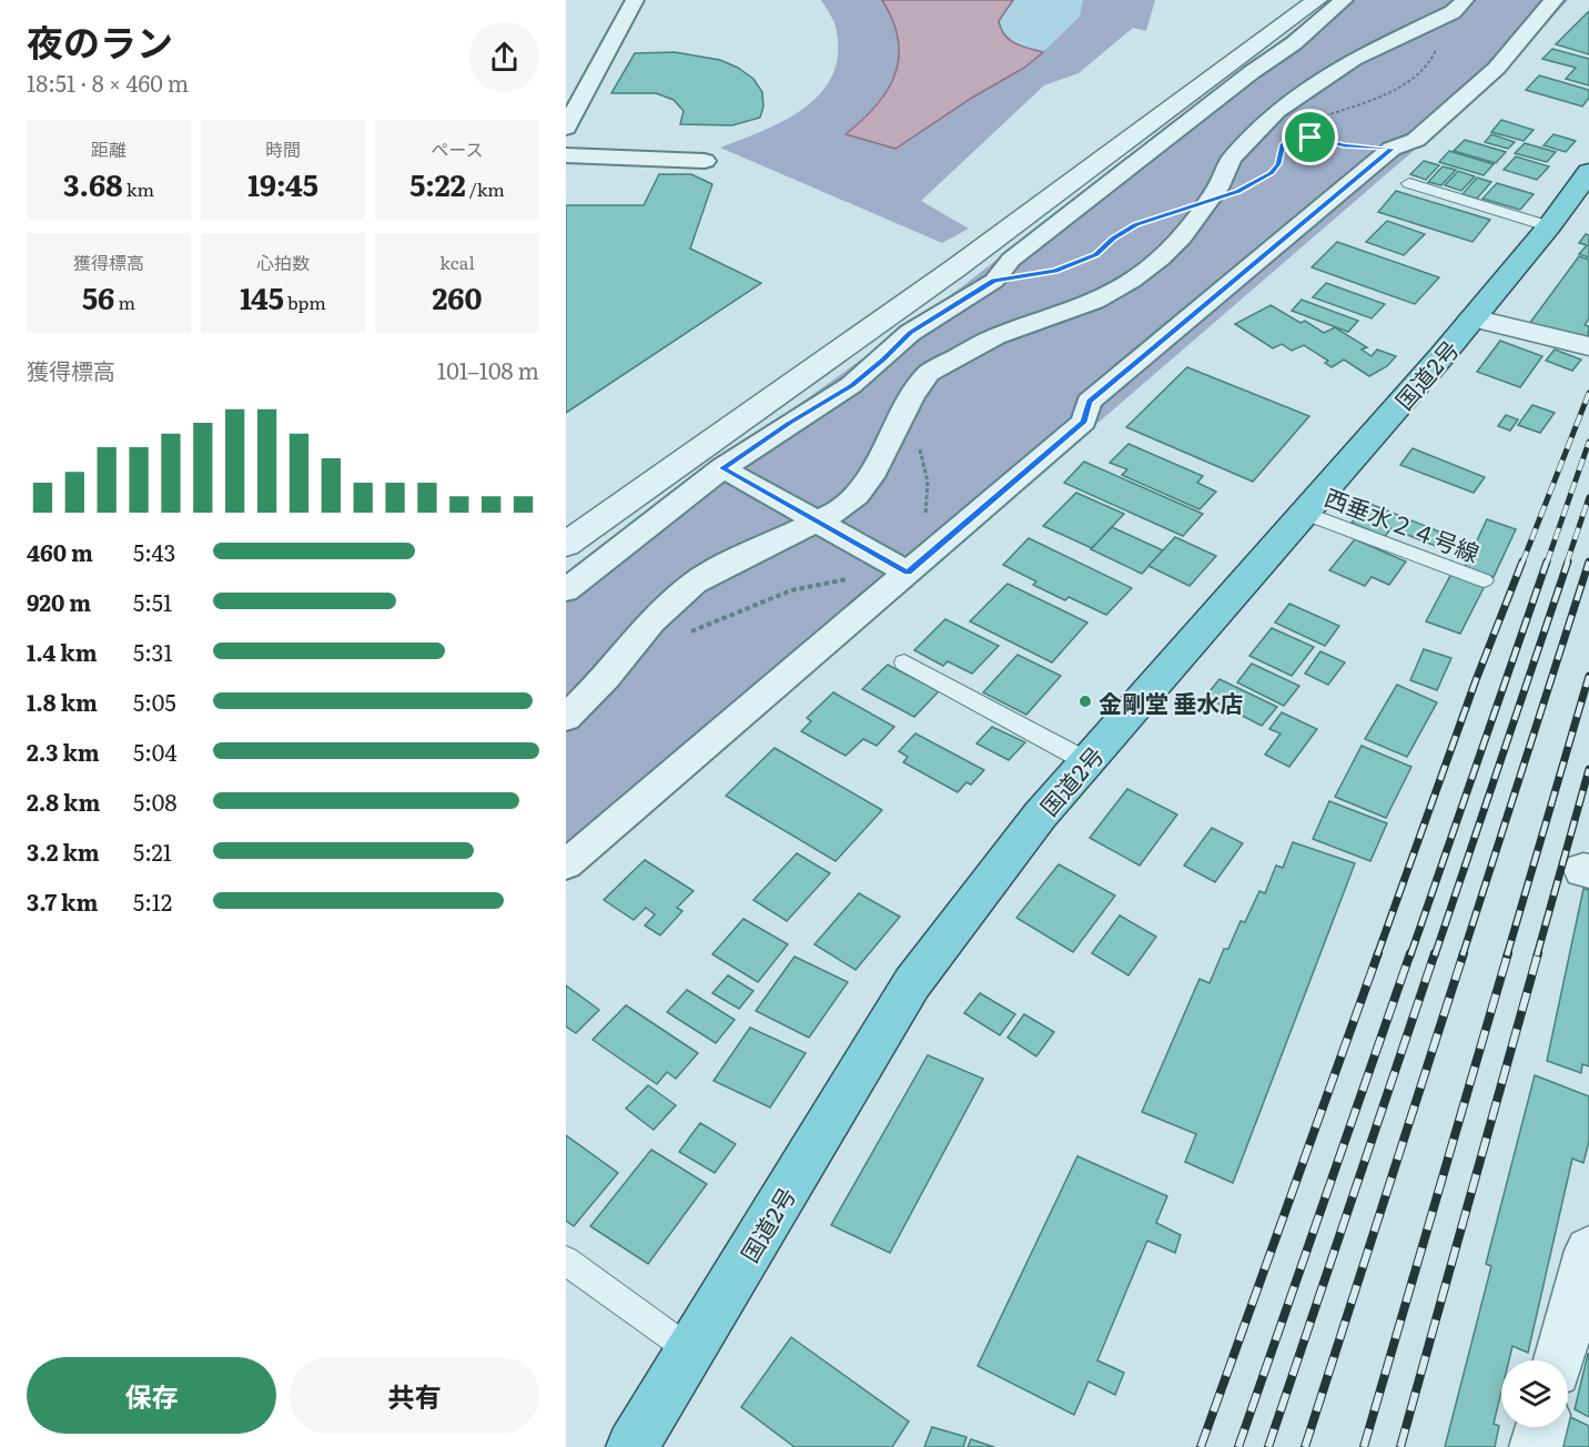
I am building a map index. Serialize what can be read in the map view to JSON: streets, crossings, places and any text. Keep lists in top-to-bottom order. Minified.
{"streets":{"highway":["国道2号"],"lane":["西垂水２４号線"]},"crossings":[["国道2号","西垂水２４号線"]],"places":["金剛堂 垂水店"],"page":{"heading":["夜のラン","18:51 · 8 × 460 m"],"stats":[["距離","3.68 km"],["時間","19:45"],["ペース","5:22 /km"],["獲得標高","56 m"],["心拍数","145 bpm"],["kcal","260"]],"chart":["獲得標高","101–108 m"],"list":[{"name":"460 m","note":"5:43"},{"name":"920 m","note":"5:51"},{"name":"1.4 km","note":"5:31"},{"name":"1.8 km","note":"5:05"},{"name":"2.3 km","note":"5:04"},{"name":"2.8 km","note":"5:08"},{"name":"3.2 km","note":"5:21"},{"name":"3.7 km","note":"5:12"}],"buttons":["保存","共有"]}}
